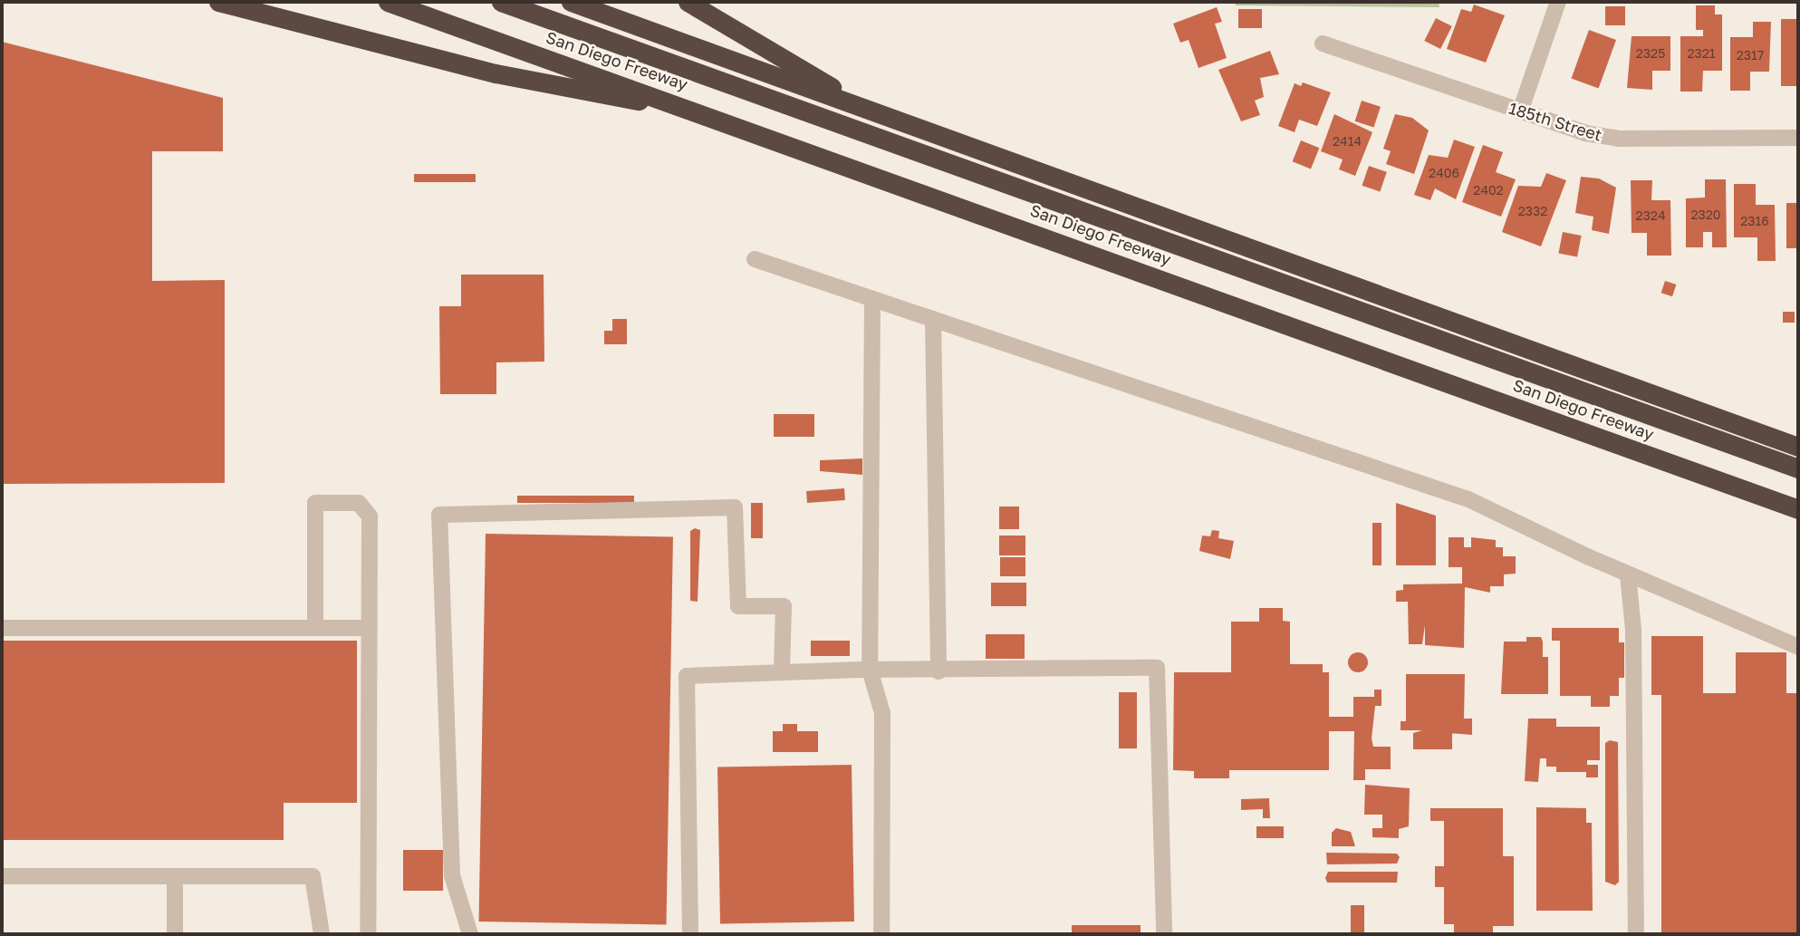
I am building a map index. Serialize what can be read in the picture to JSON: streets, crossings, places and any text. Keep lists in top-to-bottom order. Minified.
{"streets":{"highway":["San Diego Freeway"],"street":["185th Street"]},"house_numbers":["2325","2321","2317","2414","2406","2402","2332","2320","2324","2316"]}
